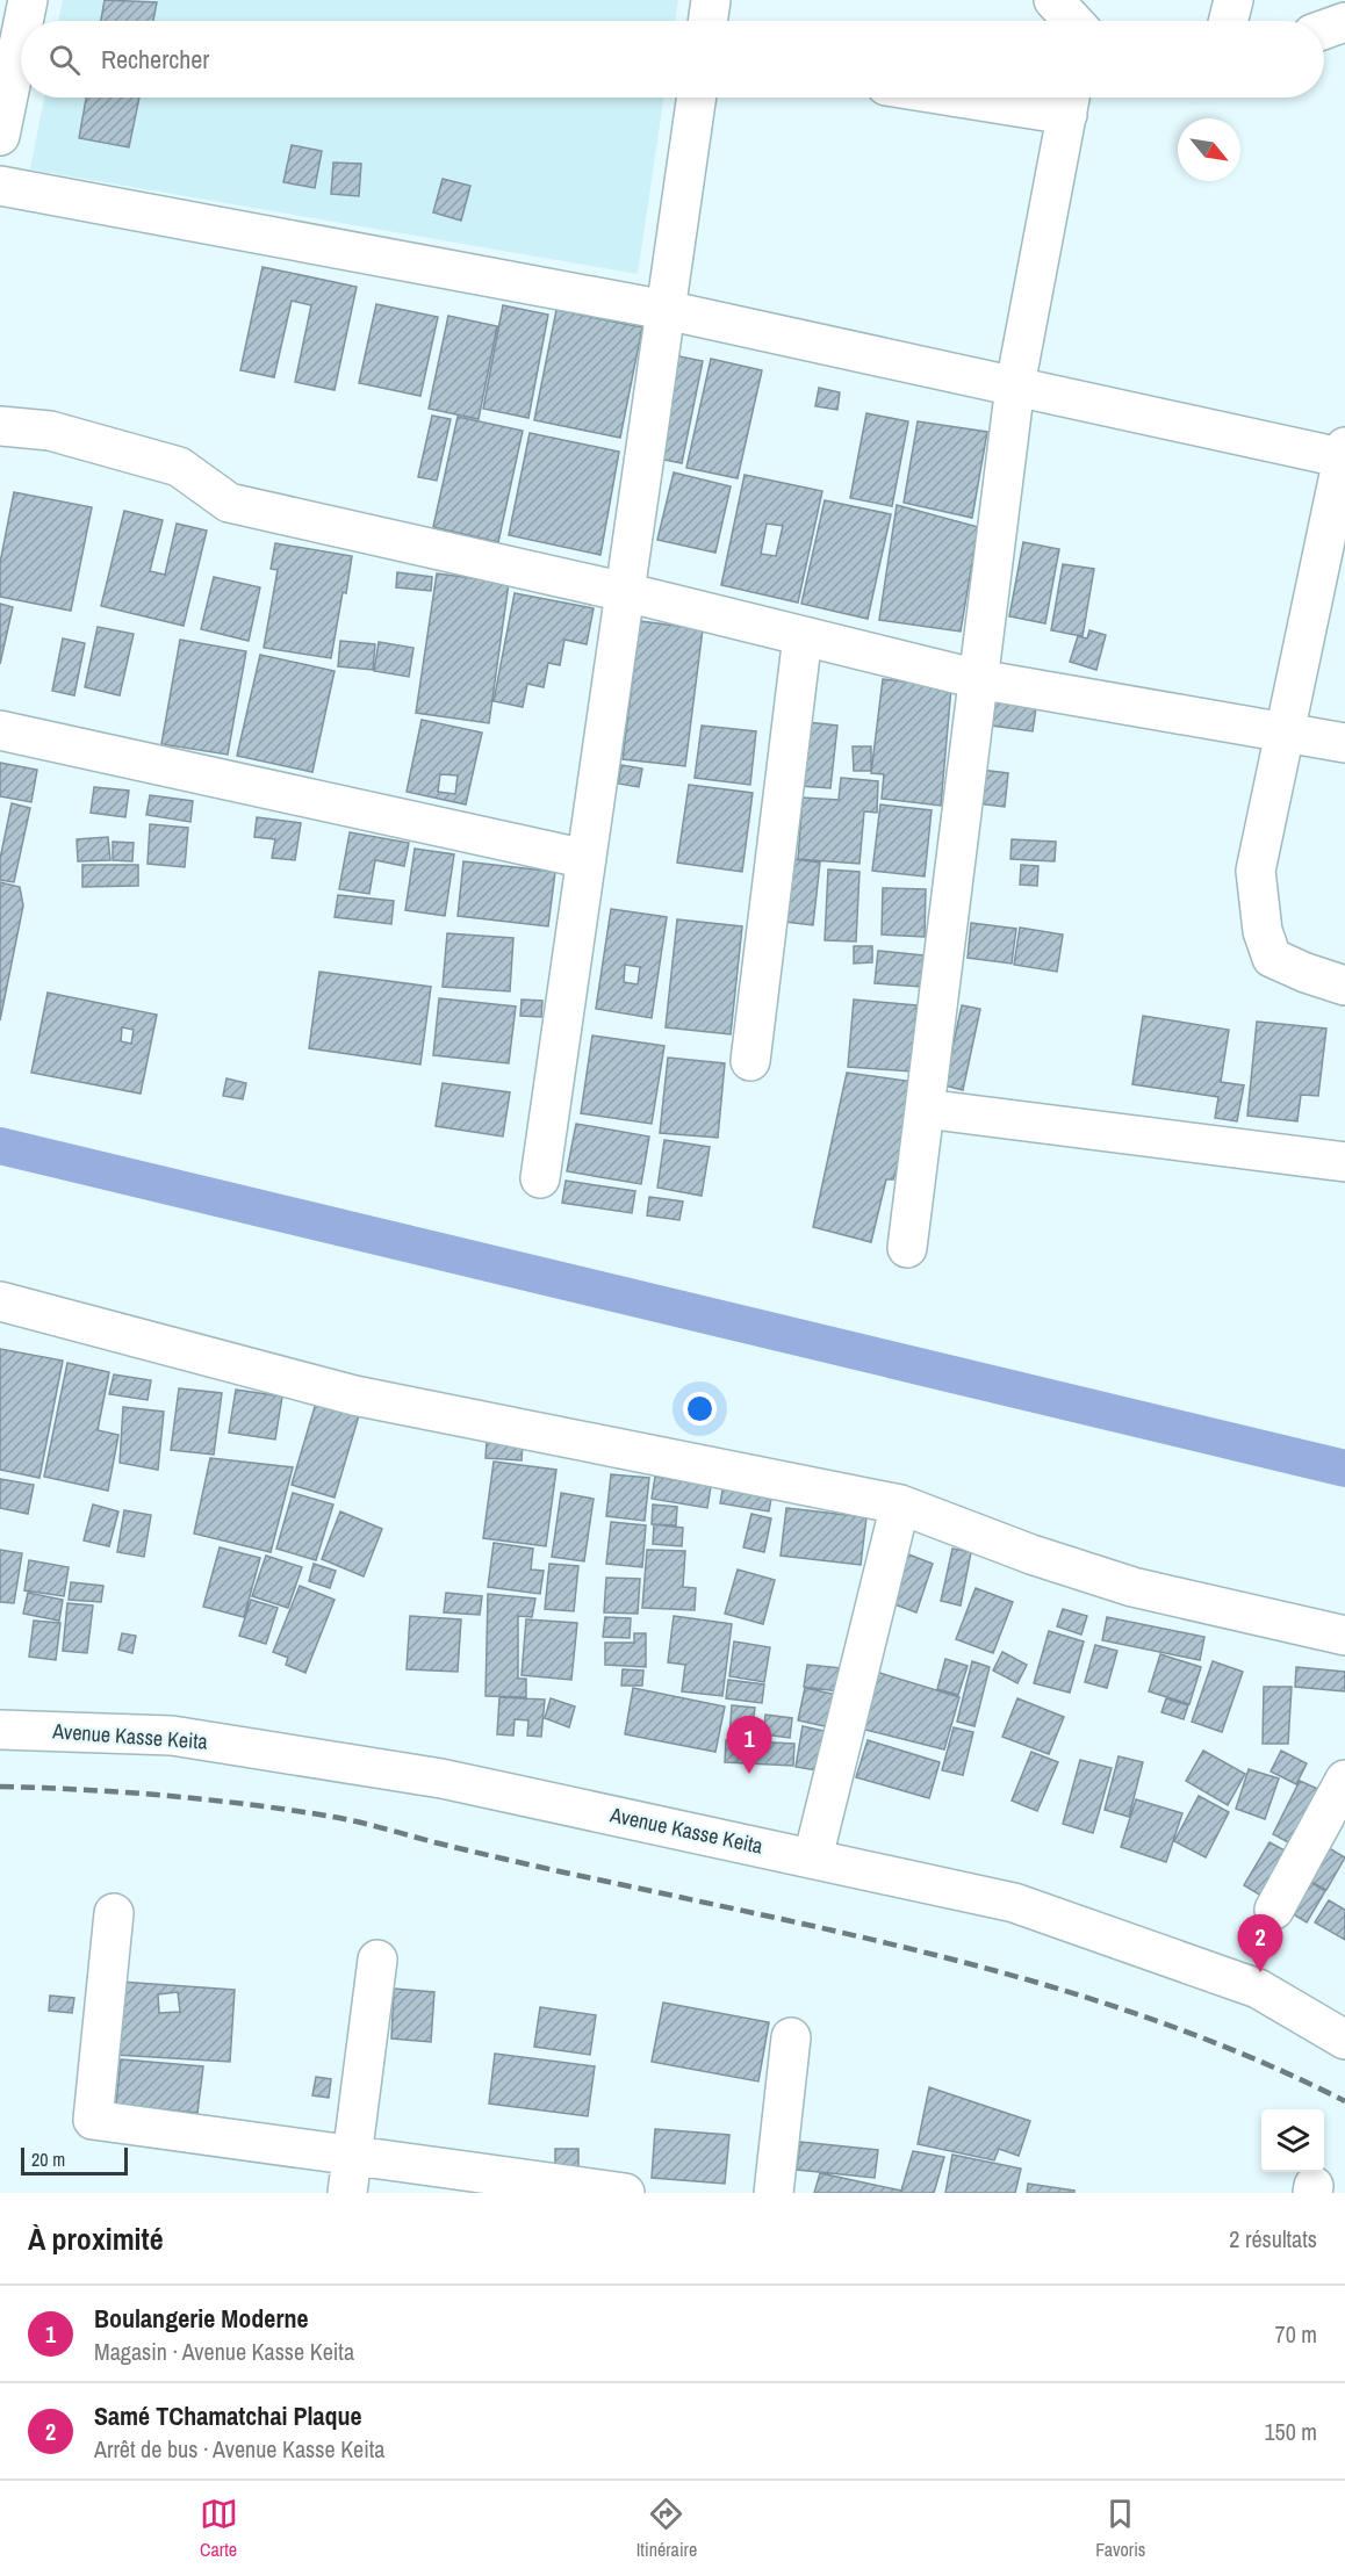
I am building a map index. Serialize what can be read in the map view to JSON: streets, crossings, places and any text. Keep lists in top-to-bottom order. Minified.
{"streets":{"street":["Avenue Kasse Keita"]},"scale_bar":"20 m","north":"bottom right","page":{"search":"Rechercher","pins":["1","2"],"scale":"20 m","heading":["À proximité","2 résultats"],"list":[{"mark":"1","name":"Boulangerie Moderne","note":"Magasin · Avenue Kasse Keita","value":"70 m"},{"mark":"2","name":"Samé TChamatchai Plaque","note":"Arrêt de bus · Avenue Kasse Keita","value":"150 m"}],"nav":["Carte","Itinéraire","Favoris"]}}
